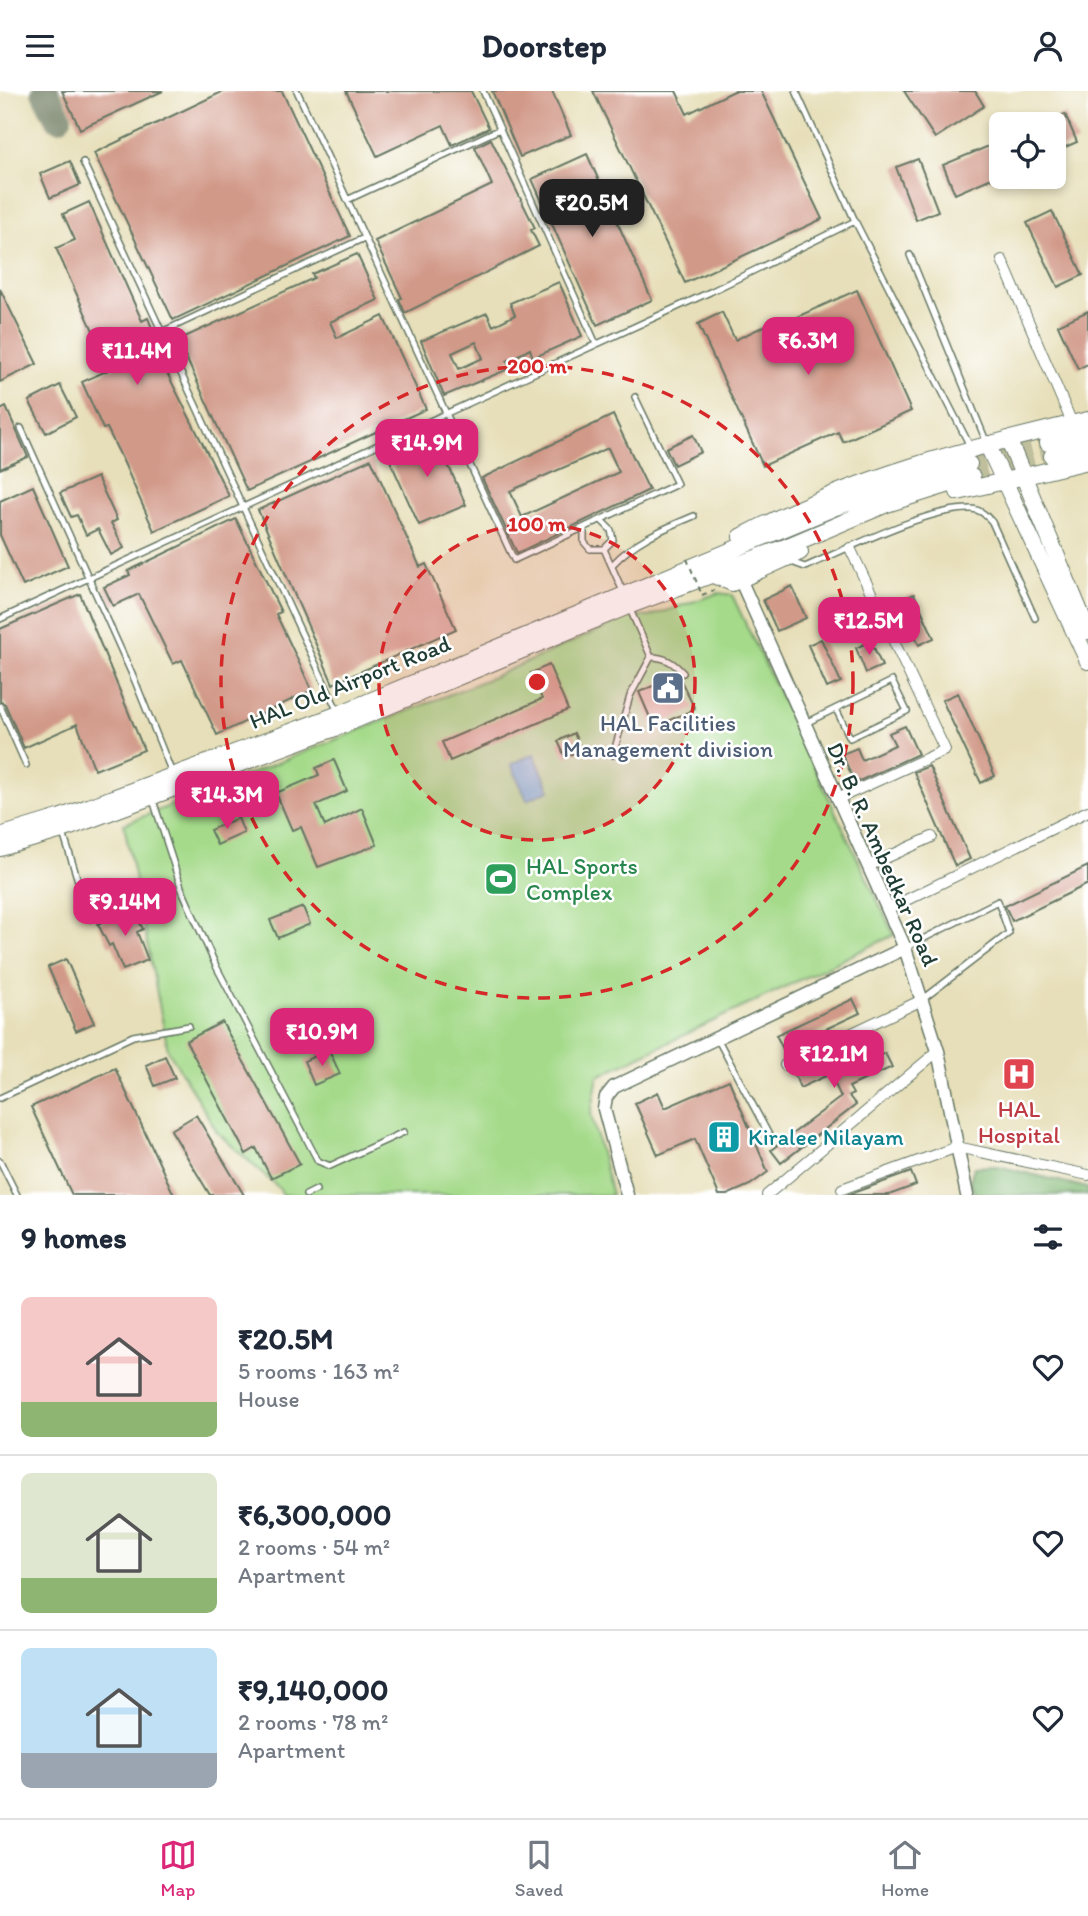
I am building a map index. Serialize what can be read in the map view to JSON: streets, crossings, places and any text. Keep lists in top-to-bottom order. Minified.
{"streets":{"main road":["HAL Old Airport Road"],"street":["Dr. B. R. Ambedkar Road"]},"places":{"public building":["HAL Facilities Management division"],"sports":["HAL Sports Complex"],"hospital":["HAL Hospital"],"building":["Kiralee Nilayam"]},"page":{"header":"Doorstep","price":["₹20.5M","₹6.3M","₹11.4M","₹14.9M","₹12.5M","₹14.3M","₹9.14M","₹10.9M","₹12.1M"],"heading":"9 homes","list":[{"name":"₹20.5M","note":"5 rooms · 163 m² · House"},{"name":"₹6,300,000","note":"2 rooms · 54 m² · Apartment"},{"name":"₹9,140,000","note":"2 rooms · 78 m² · Apartment"}],"tabs":["Map","Saved","Home"]},"rings":["200 m","100 m"]}
